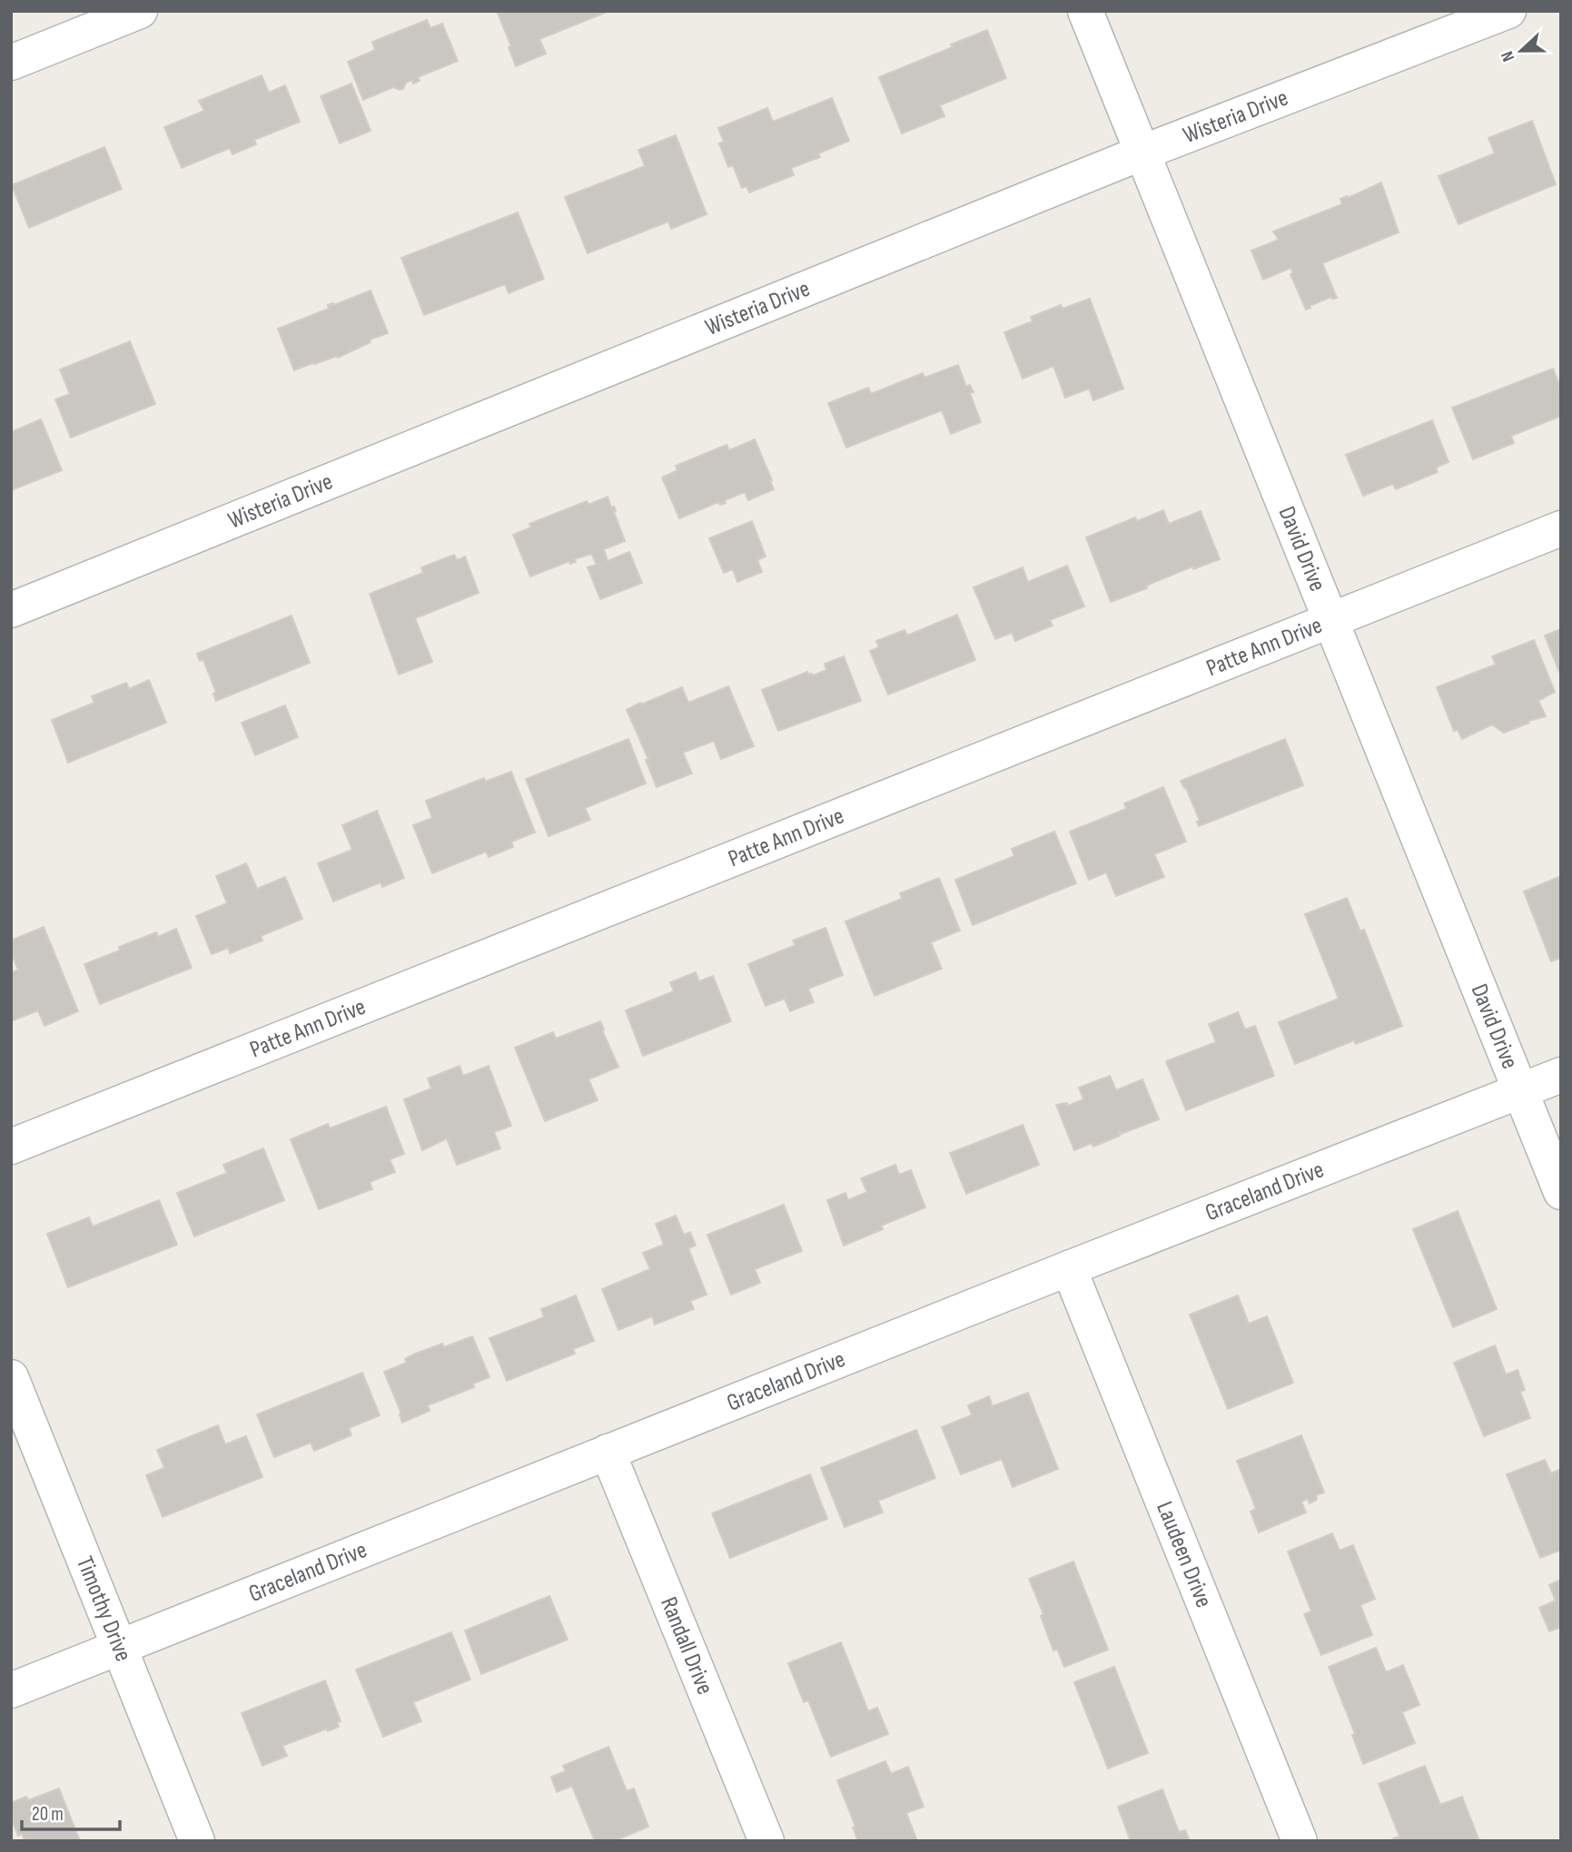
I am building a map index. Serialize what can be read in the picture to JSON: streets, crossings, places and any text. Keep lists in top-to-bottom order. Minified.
{"streets":{"street":["Wisteria Drive","David Drive","Patte Ann Drive","Graceland Drive","Laudeen Drive","Timothy Drive","Randall Drive"]},"crossings":[["Wisteria Drive","David Drive"],["David Drive","Patte Ann Drive"],["David Drive","Graceland Drive"],["Graceland Drive","Laudeen Drive"],["Graceland Drive","Timothy Drive"],["Graceland Drive","Randall Drive"]],"scale_bar":"20 m","north":"left"}
